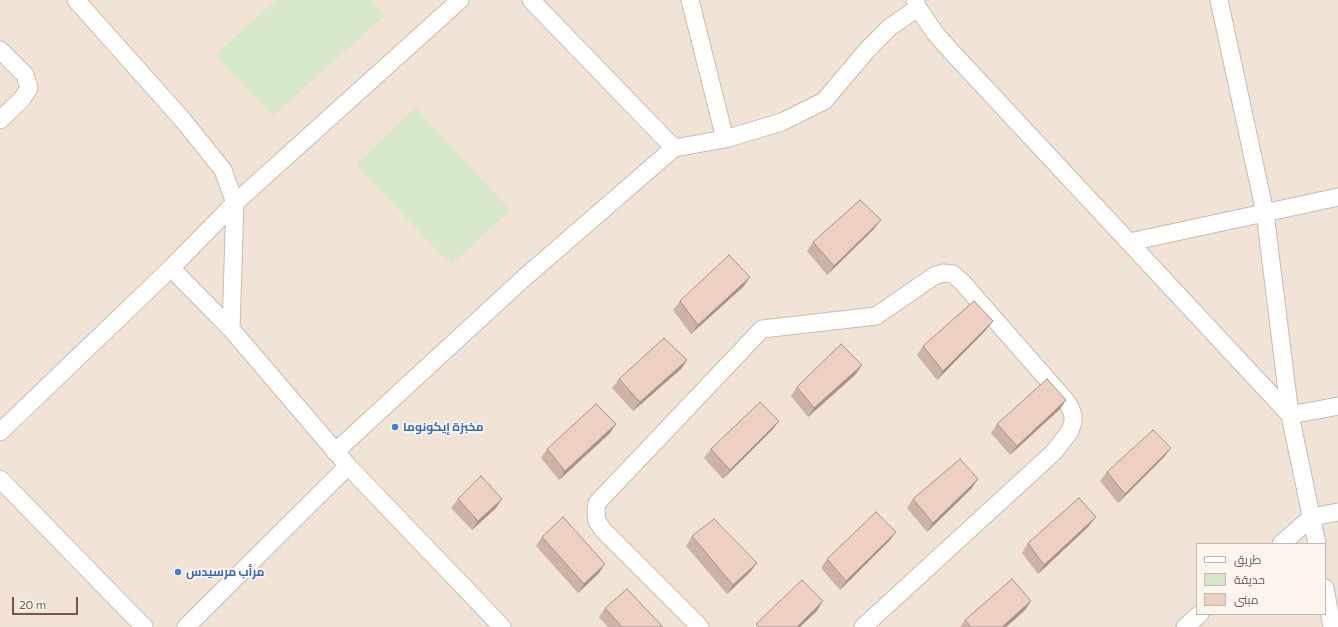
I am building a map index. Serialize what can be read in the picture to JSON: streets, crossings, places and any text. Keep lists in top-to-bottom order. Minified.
{"places":["مخبزة إيكونوما","مرأب مرسيدس"],"legend":["طريق","حديقة","مبنى"],"scale_bar":"20 m"}
